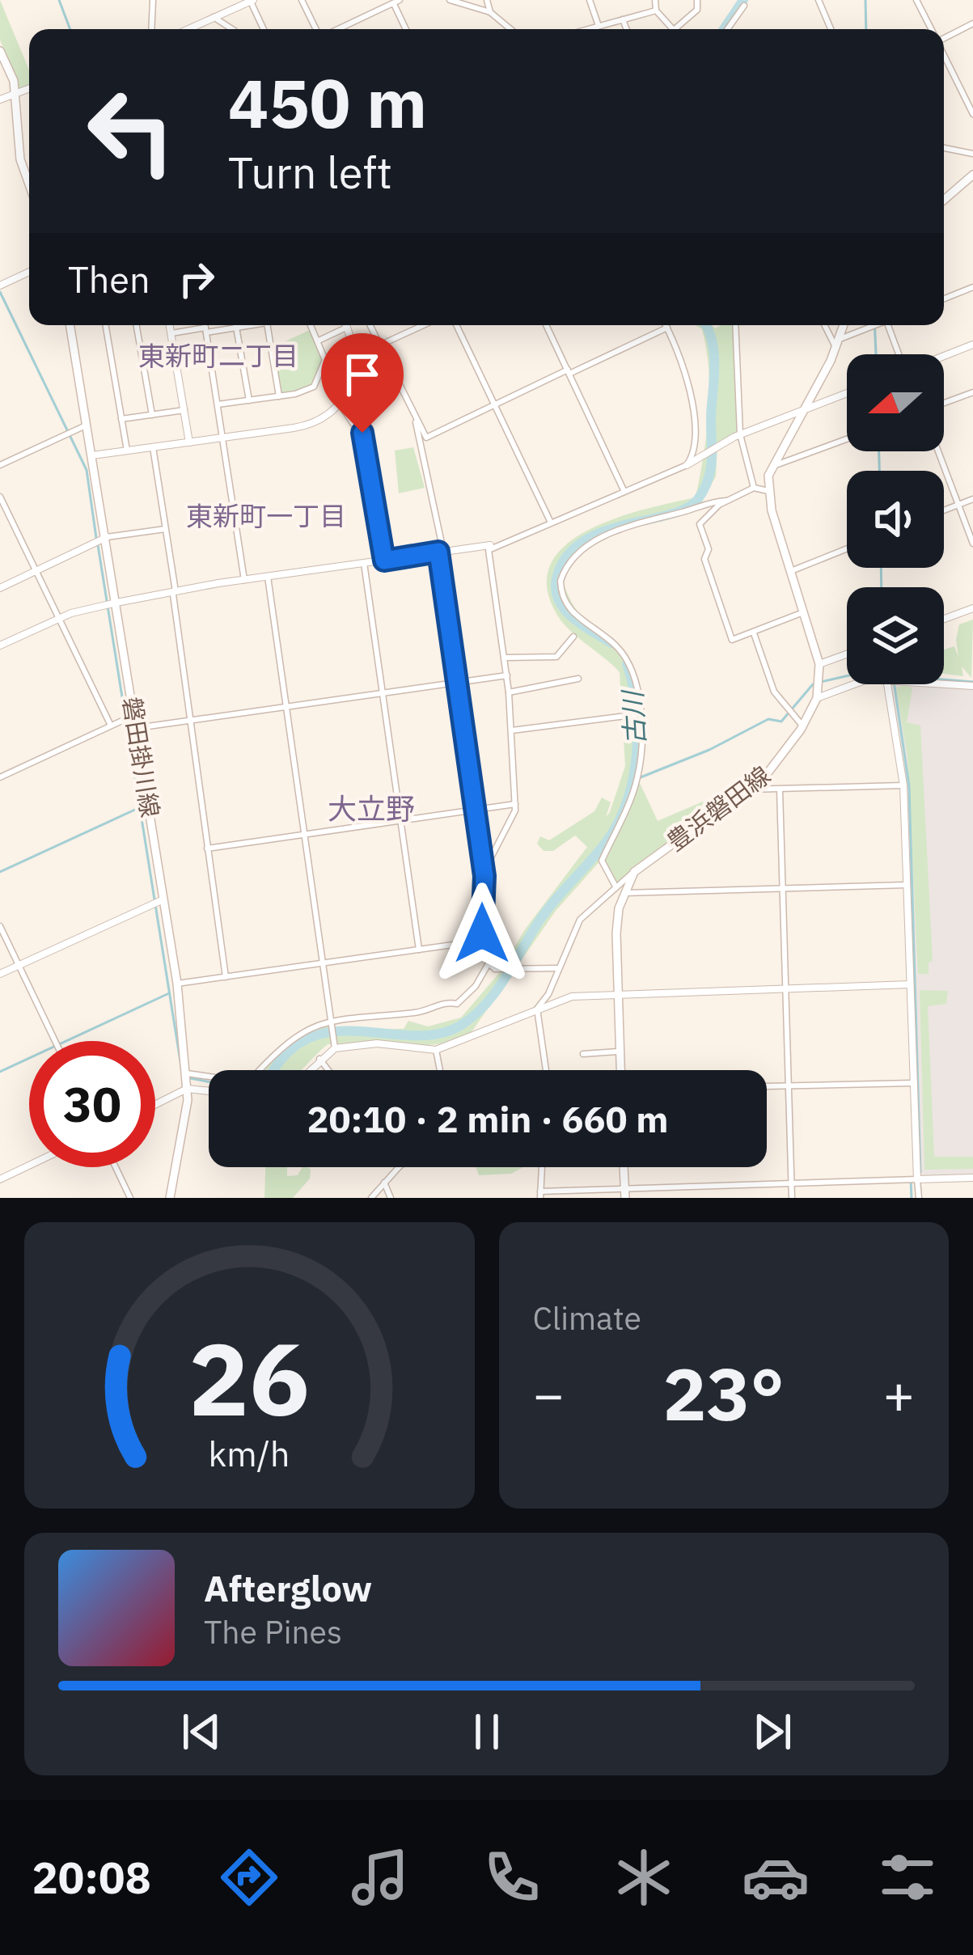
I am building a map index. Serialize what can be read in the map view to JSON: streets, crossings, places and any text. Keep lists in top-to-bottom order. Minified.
{"streets":{"main road":["磐田掛川線","豊浜磐田線"]},"districts":["東新町二丁目","東新町一丁目","大立野"],"water":["古川"],"north":"left","page":{"turn":["450 m","Turn left"],"then":"Then","limit":"30","trip":"20:10 · 2 min · 660 m","tile":"Climate","heat":["−","23°","+"],"song":["Afterglow","The Pines"],"tabs":"20:08","gauge":["26","km/h"]}}
